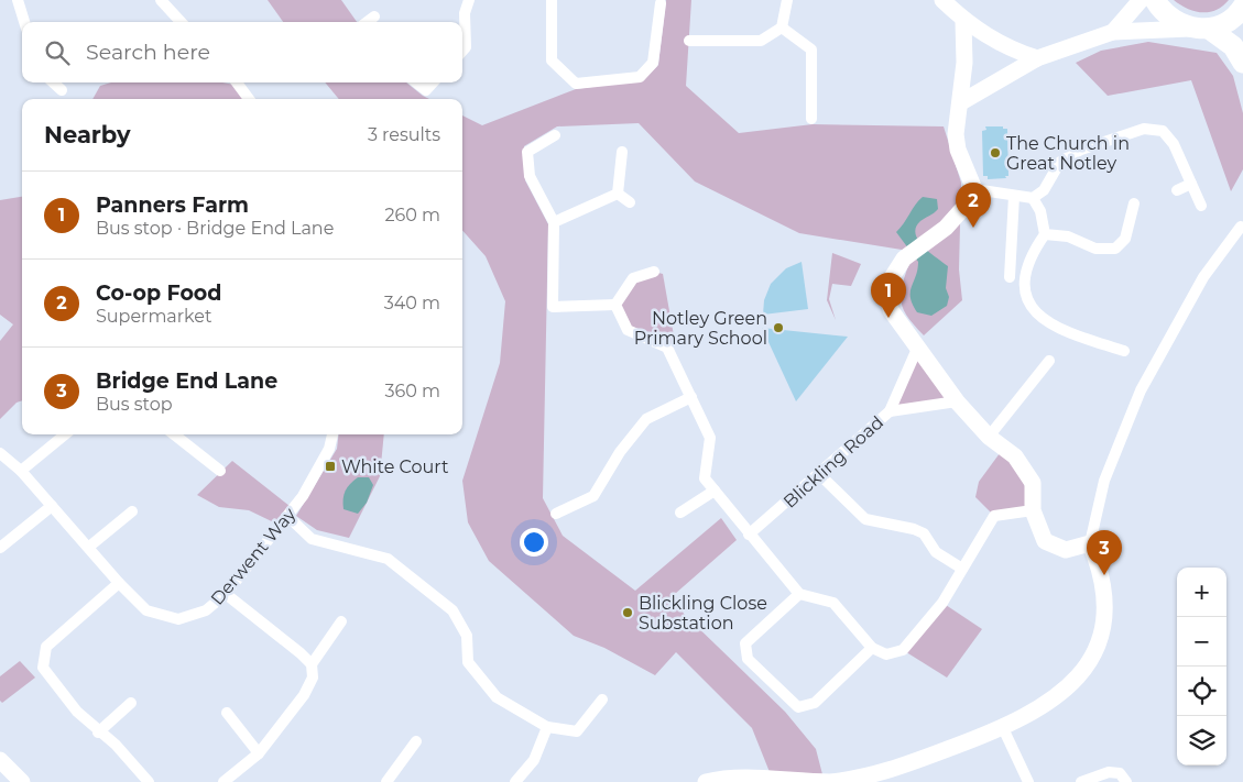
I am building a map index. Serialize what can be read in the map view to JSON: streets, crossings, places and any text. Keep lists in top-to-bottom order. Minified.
{"streets":{"street":["Blickling Road","Derwent Way"]},"places":{"other":["The Church in Great Notley","Notley Green Primary School","Blickling Close Substation"],"transit":["White Court"]},"page":{"search":"Search here","heading":["Nearby","3 results"],"list":[{"mark":"1","name":"Panners Farm","note":"Bus stop · Bridge End Lane","value":"260 m"},{"mark":"2","name":"Co-op Food","note":"Supermarket","value":"340 m"},{"mark":"3","name":"Bridge End Lane","note":"Bus stop","value":"360 m"}],"pins":["2","1","3"],"map_buttons":["+","−"]}}
